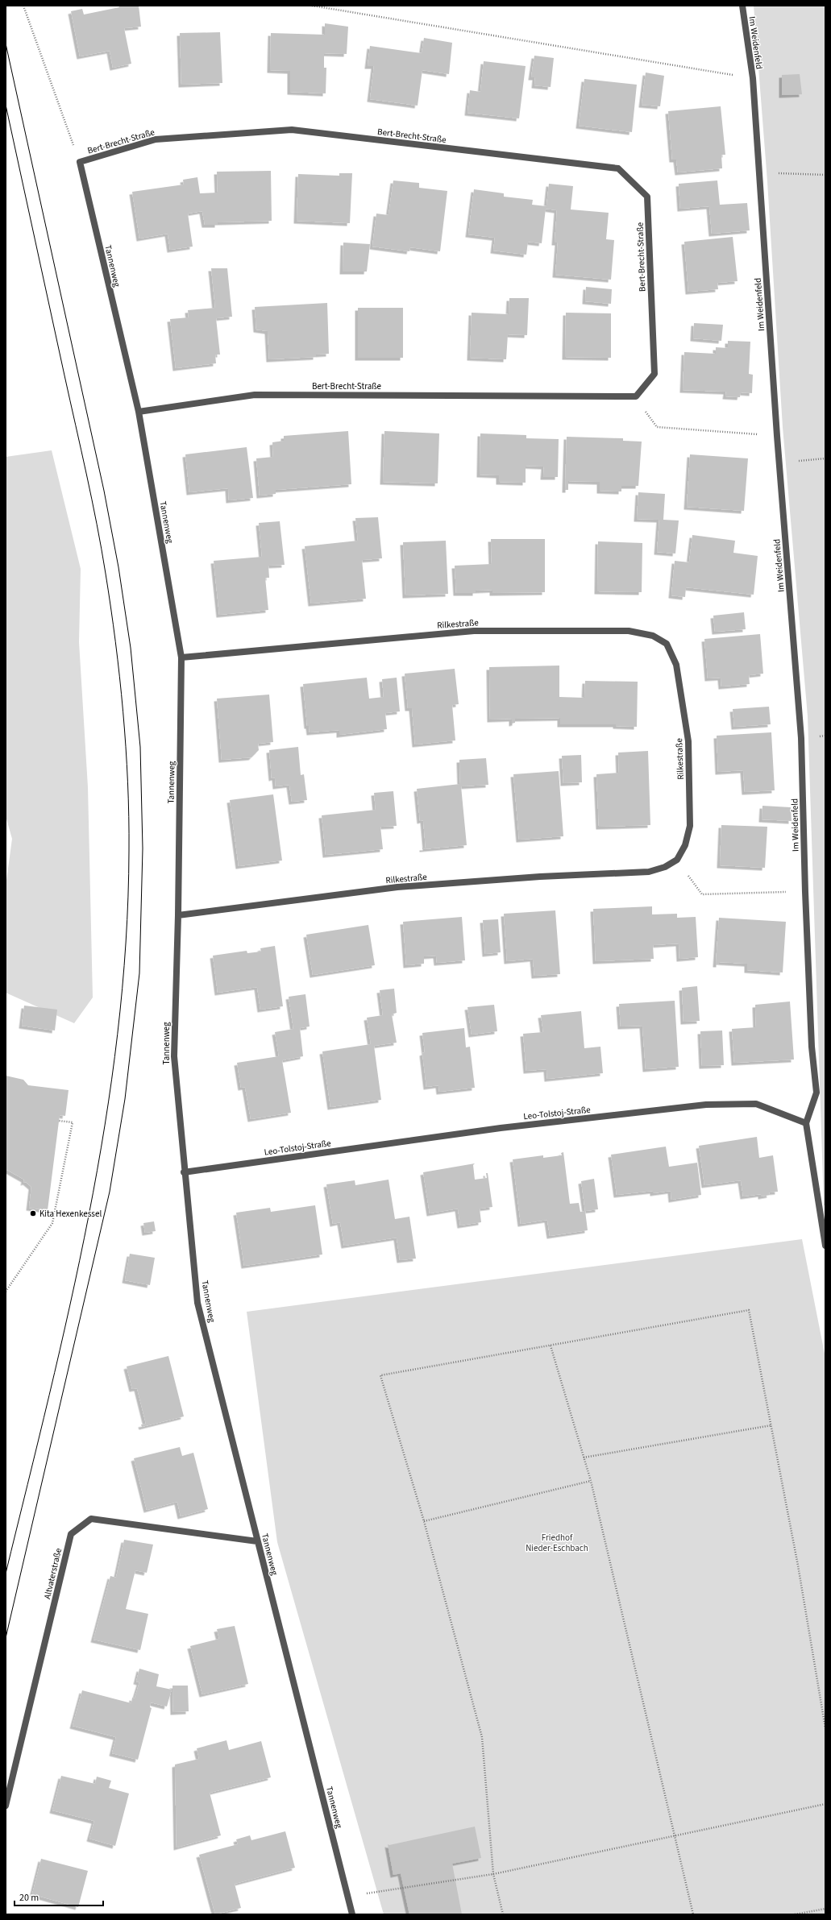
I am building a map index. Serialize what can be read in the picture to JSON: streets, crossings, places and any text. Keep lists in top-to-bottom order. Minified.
{"streets":{"street":["Im Weidenfeld","Bert-Brecht-Straße","Tannenweg","Rilkestraße","Leo-Tolstoj-Straße","Altvaterstraße"]},"crossings":[["Im Weidenfeld","Leo-Tolstoj-Straße"],["Bert-Brecht-Straße","Tannenweg"],["Tannenweg","Rilkestraße"],["Tannenweg","Leo-Tolstoj-Straße"],["Tannenweg","Altvaterstraße"]],"parks":["Friedhof Nieder-Eschbach"],"places":["Kita Hexenkessel"],"scale_bar":"20 m"}
